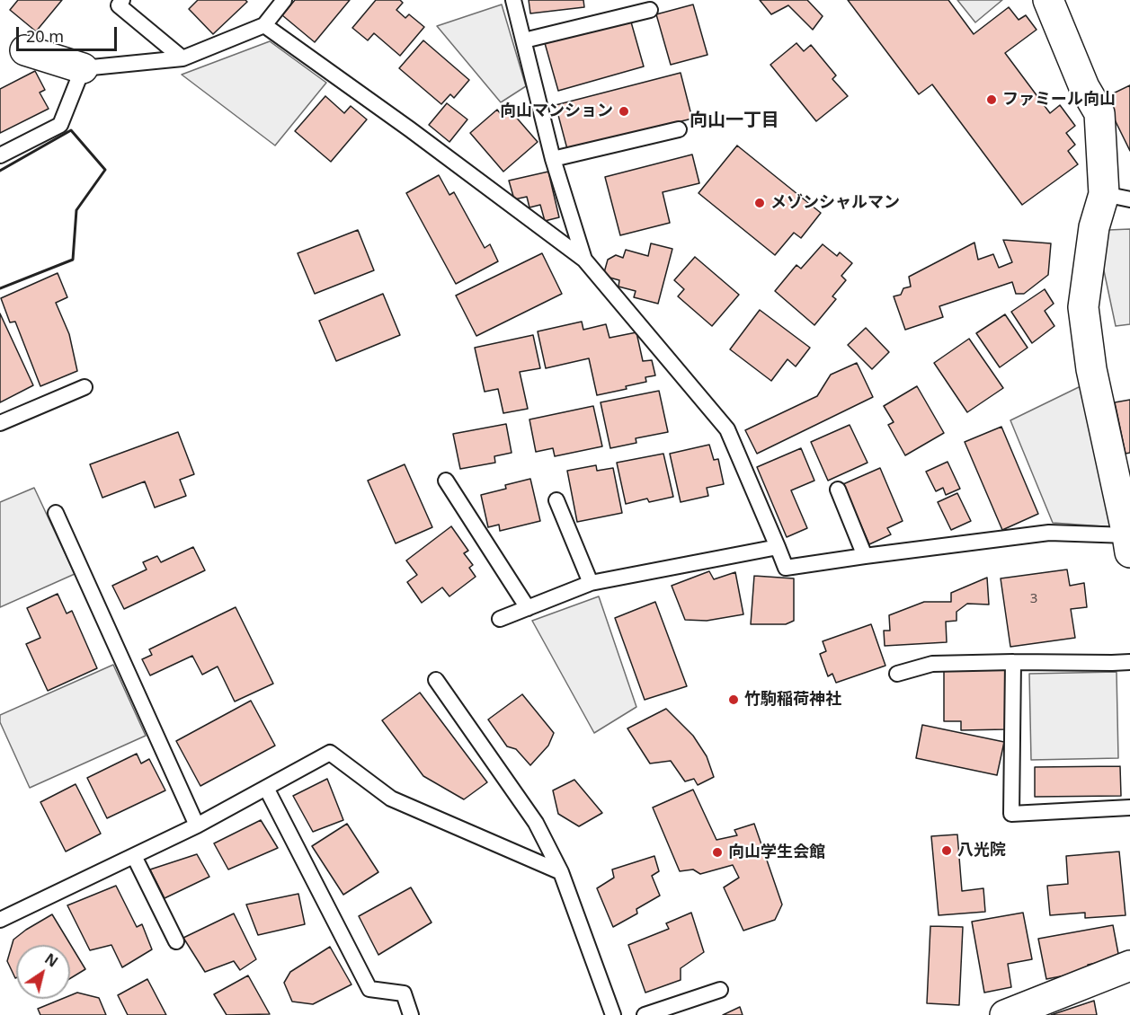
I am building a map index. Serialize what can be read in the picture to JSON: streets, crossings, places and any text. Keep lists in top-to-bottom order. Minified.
{"districts":["向山一丁目"],"places":["ファミール向山","向山マンション","メゾンシャルマン","竹駒稲荷神社","八光院","向山学生会館"],"house_numbers":["3"],"scale_bar":"20 m","north":"top right"}
